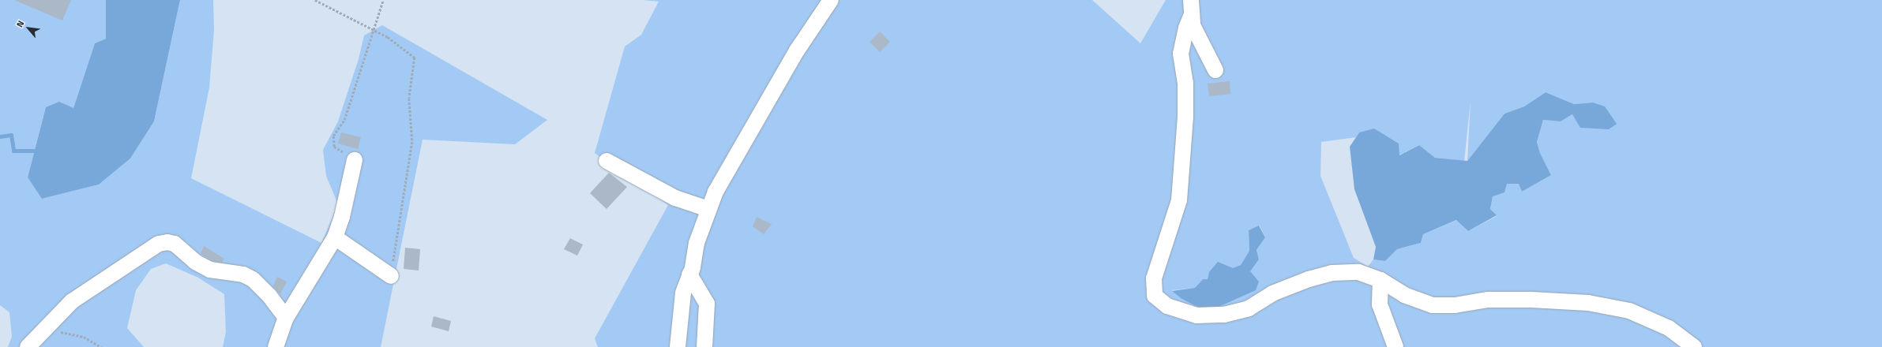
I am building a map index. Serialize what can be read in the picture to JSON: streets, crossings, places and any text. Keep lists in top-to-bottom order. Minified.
{"north":"top left"}
